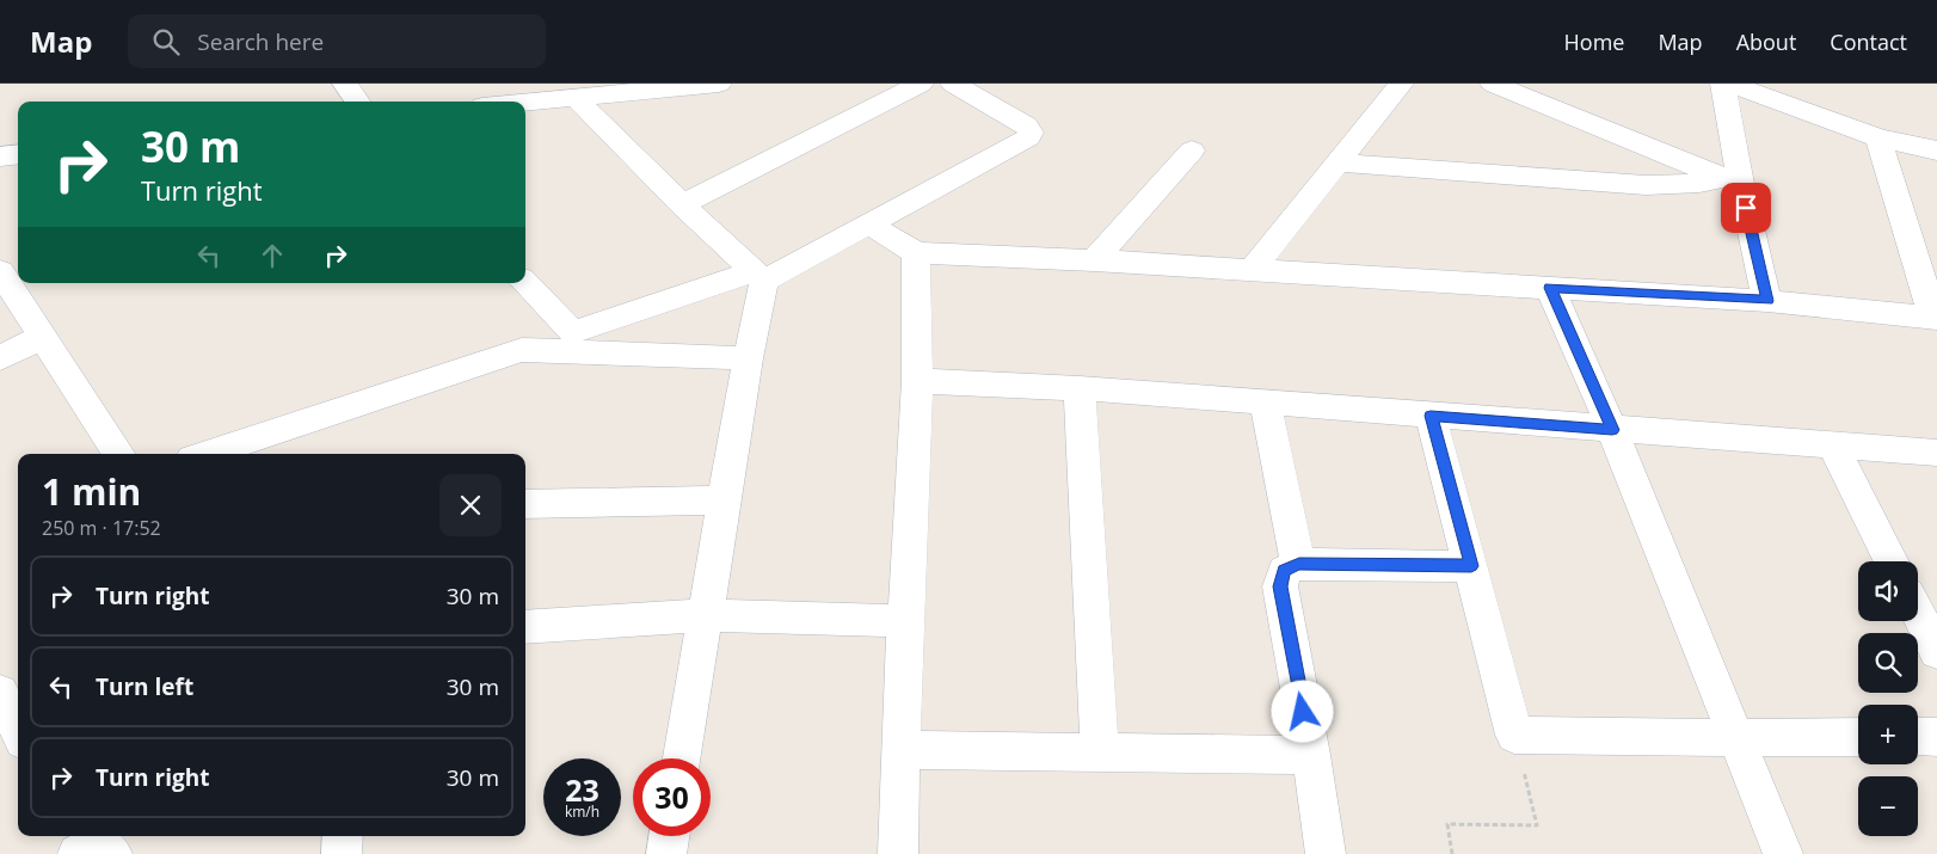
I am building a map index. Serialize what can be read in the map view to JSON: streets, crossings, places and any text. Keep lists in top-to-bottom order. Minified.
{"page":{"header":"Map","search":"Search here","nav":["Home","Map","About","Contact"],"turn":["30 m","Turn right"],"heading":["1 min","250 m · 17:52"],"list":[{"name":"Turn right","value":"30 m"},{"name":"Turn left","value":"30 m"},{"name":"Turn right","value":"30 m"}],"map_buttons":["+","−"],"speed":"23 km/h","limit":"30"}}
